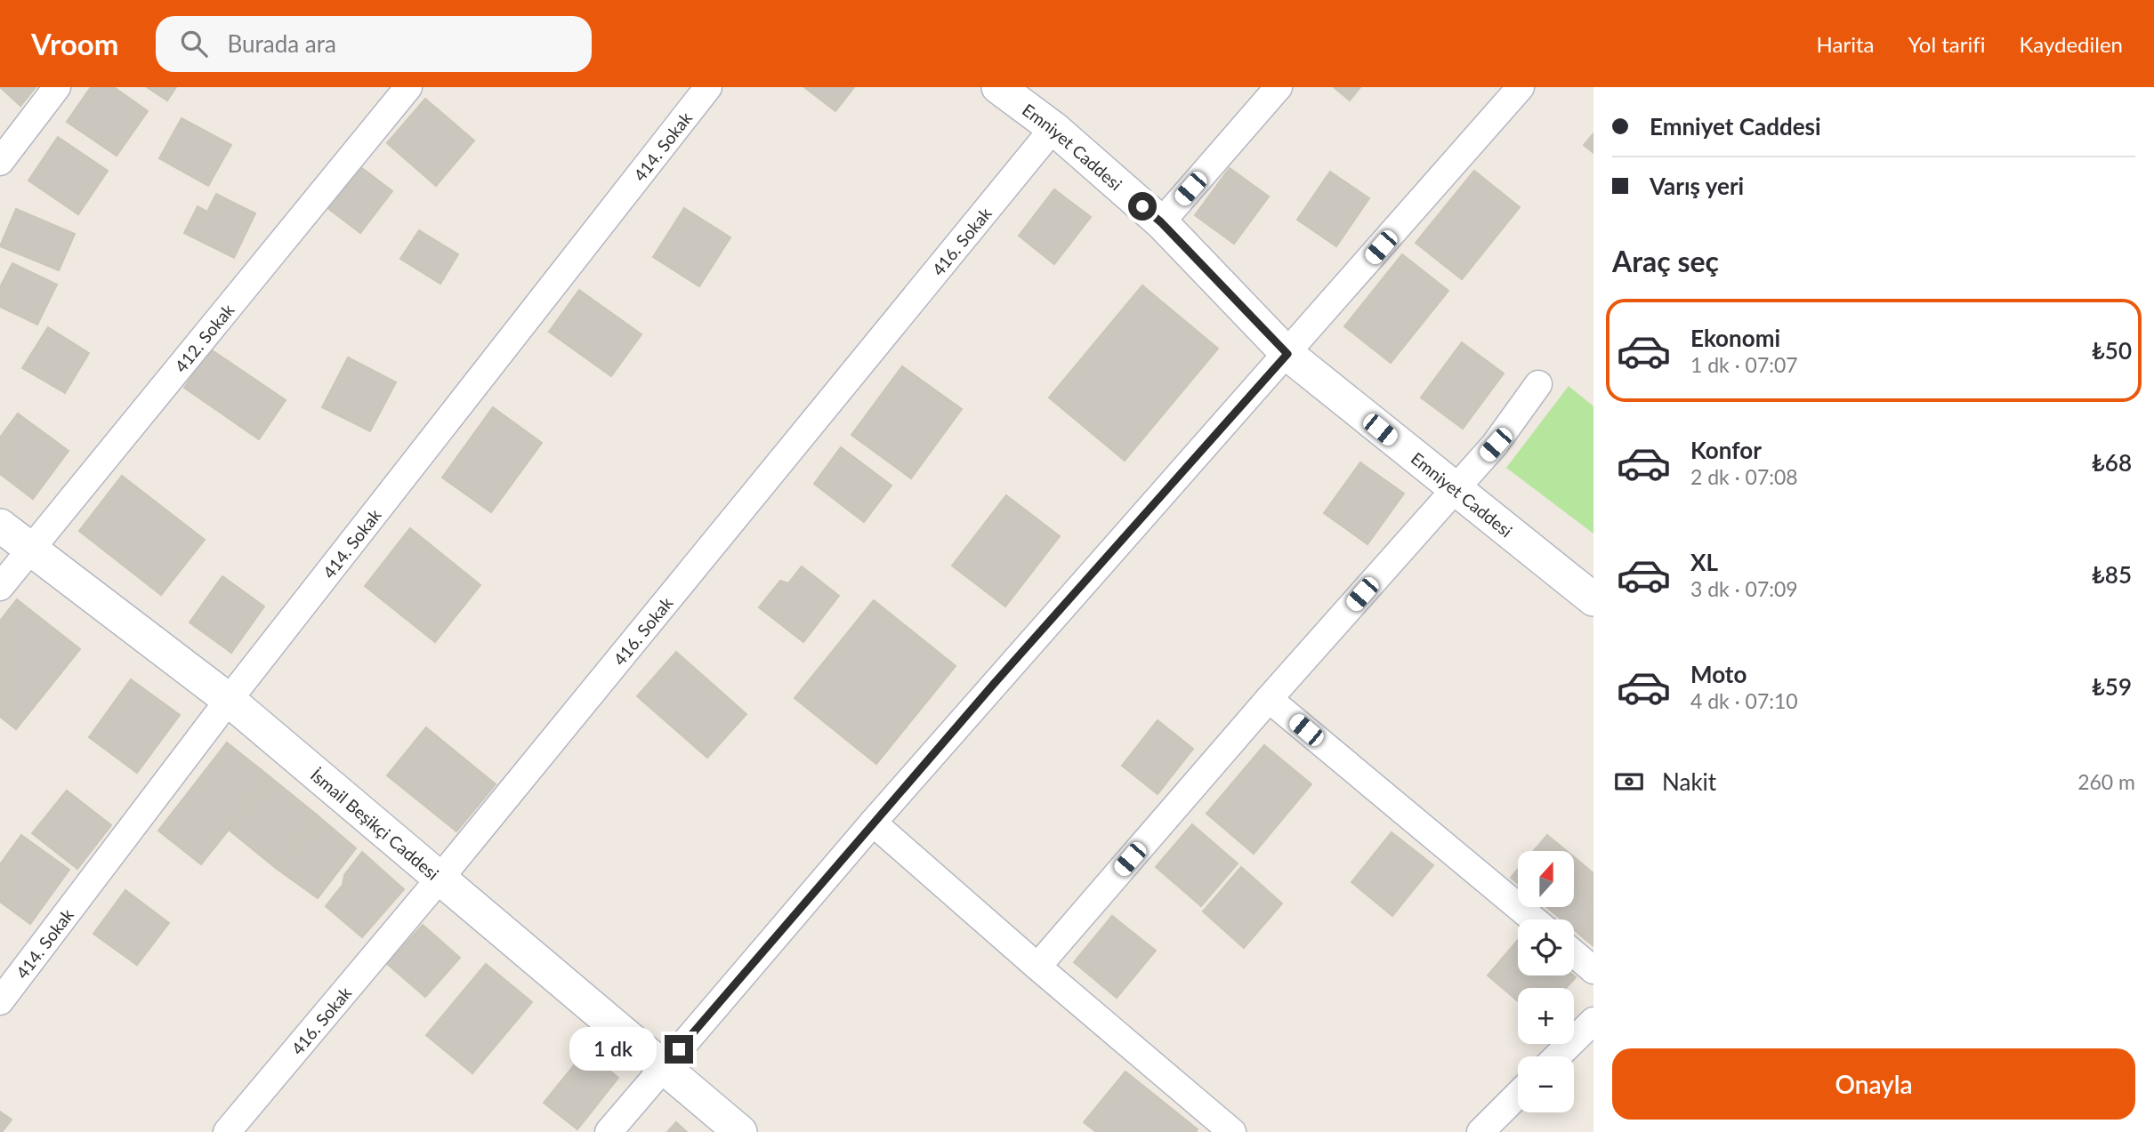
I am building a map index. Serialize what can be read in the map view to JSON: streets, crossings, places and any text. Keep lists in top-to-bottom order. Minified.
{"streets":{"street":["414. Sokak","Emniyet Caddesi","416. Sokak","412. Sokak","İsmail Beşikçi Caddesi"]},"crossings":[["414. Sokak","İsmail Beşikçi Caddesi"],["Emniyet Caddesi","416. Sokak"],["416. Sokak","İsmail Beşikçi Caddesi"],["412. Sokak","İsmail Beşikçi Caddesi"]],"north":"top","page":{"header":"Vroom","search":"Burada ara","nav":["Harita","Yol tarifi","Kaydedilen"],"banner":["Emniyet Caddesi","Varış yeri"],"heading":"Araç seç","list":[{"name":"Ekonomi","note":"1 dk · 07:07","value":"₺50"},{"name":"Konfor","note":"2 dk · 07:08","value":"₺68"},{"name":"XL","note":"3 dk · 07:09","value":"₺85"},{"name":"Moto","note":"4 dk · 07:10","value":"₺59"}],"pay":["Nakit","260 m"],"map_buttons":["+","−"],"bubble":"1 dk","buttons":"Onayla"}}
